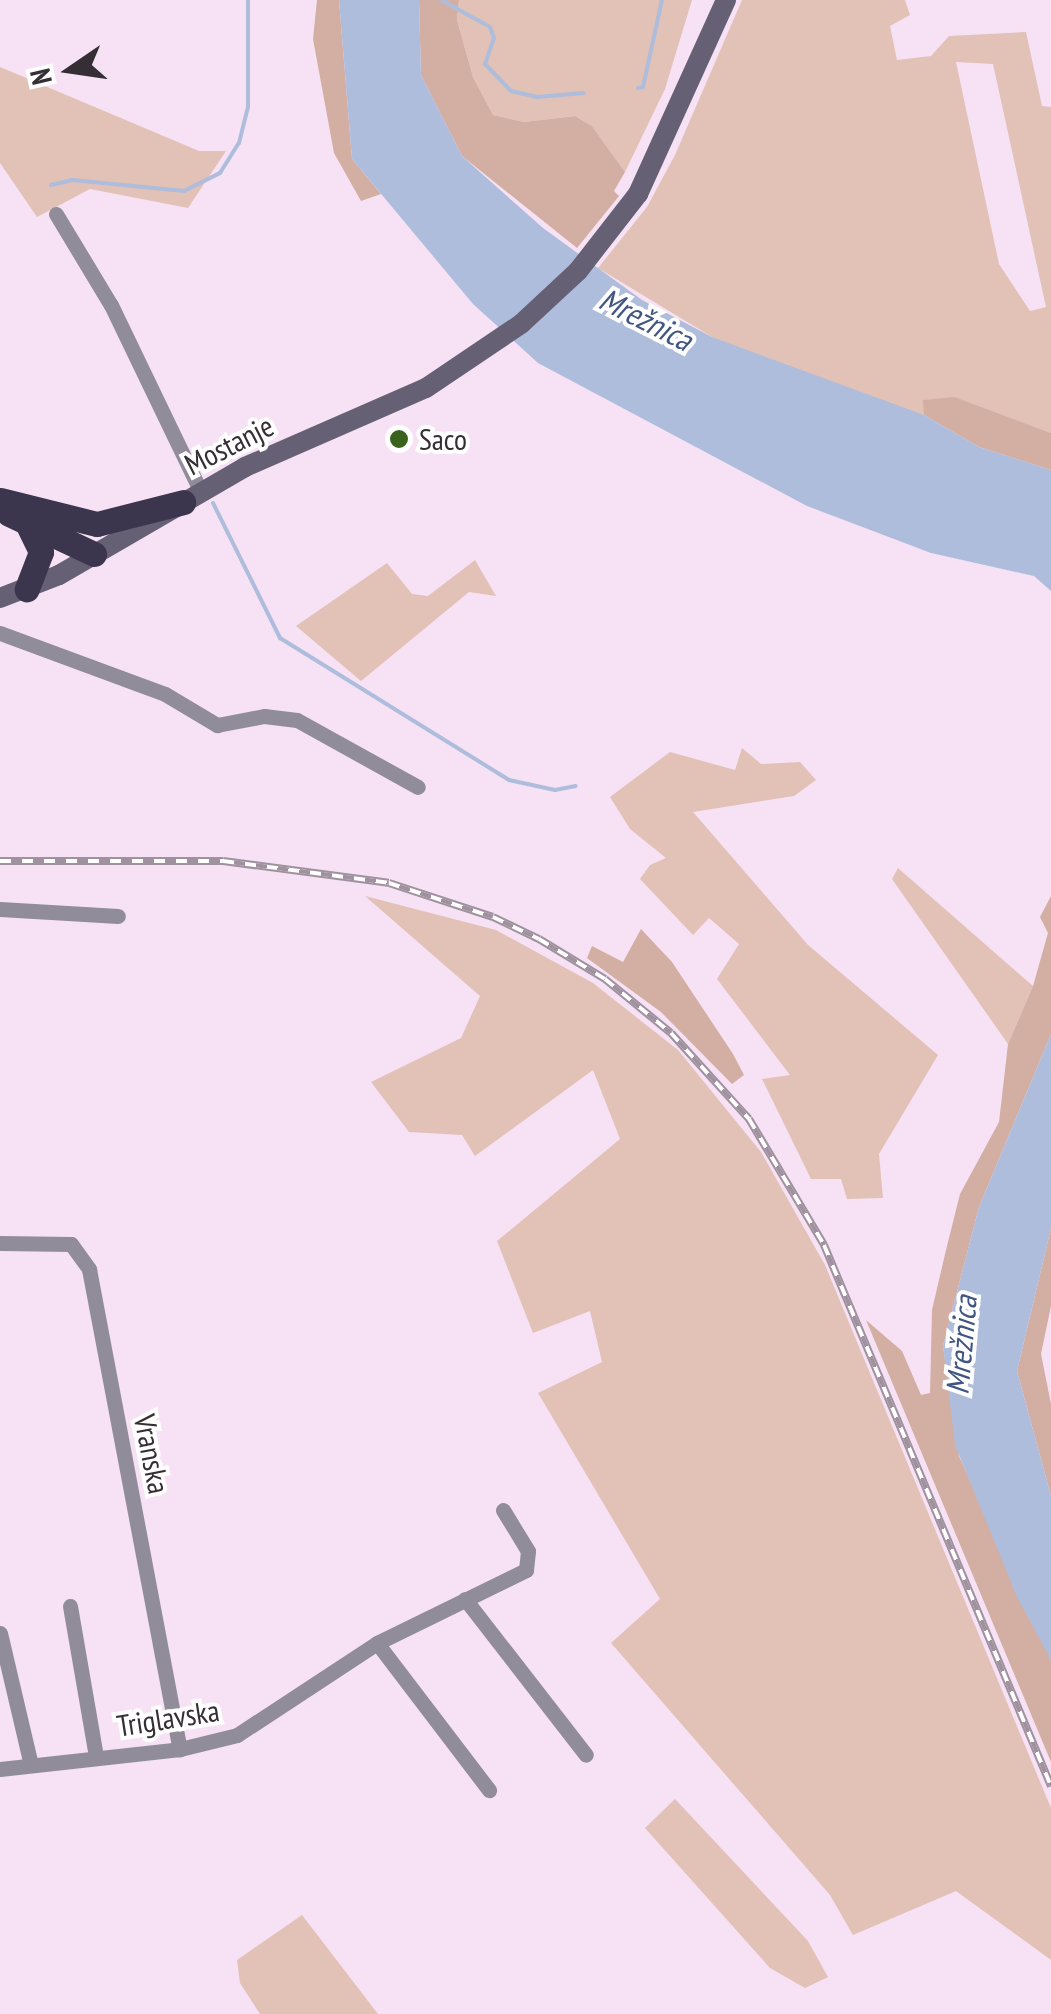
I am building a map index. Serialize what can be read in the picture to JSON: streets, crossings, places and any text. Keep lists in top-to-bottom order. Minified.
{"streets":{"main road":["Mostanje"],"street":["Vranska","Triglavska"]},"crossings":[["Vranska","Triglavska"]],"water":["Mrežnica"],"places":["Saco"],"north":"left"}
